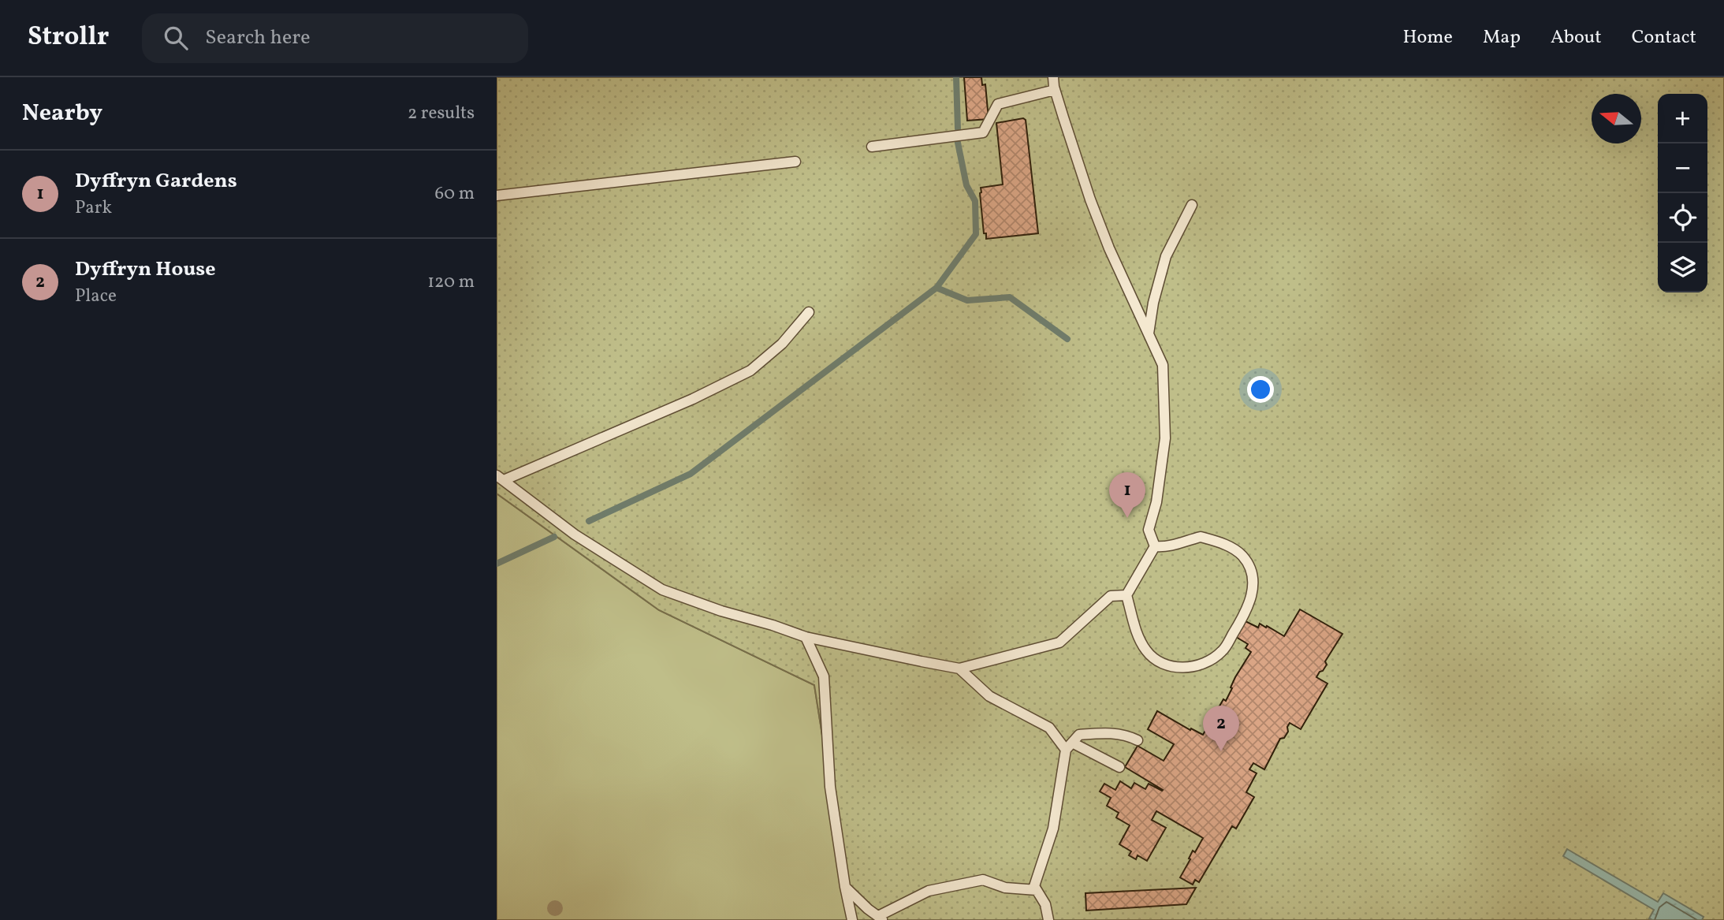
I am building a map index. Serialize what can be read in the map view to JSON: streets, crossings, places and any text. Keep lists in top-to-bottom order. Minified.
{"north":"left","page":{"header":"Strollr","search":"Search here","nav":["Home","Map","About","Contact"],"heading":["Nearby","2 results"],"map_buttons":["+","−"],"list":[{"mark":"1","name":"Dyffryn Gardens","note":"Park","value":"60 m"},{"mark":"2","name":"Dyffryn House","note":"Place","value":"120 m"}],"pins":["1","2"]}}
